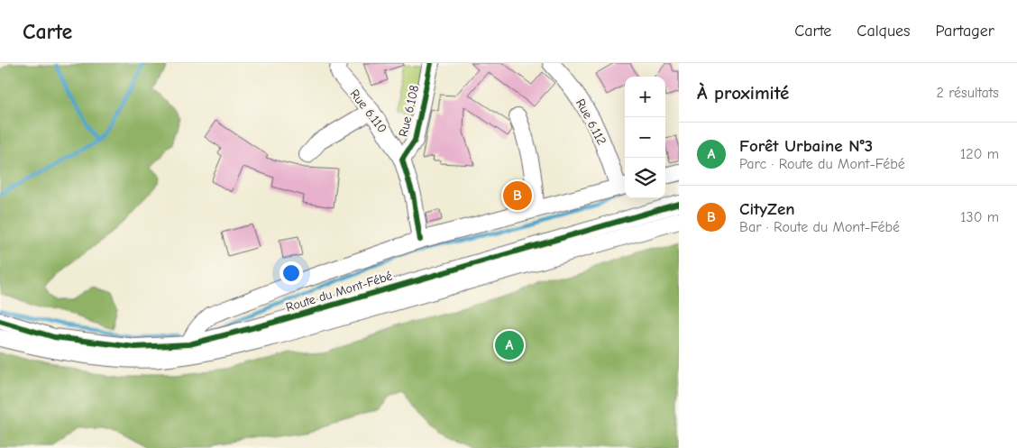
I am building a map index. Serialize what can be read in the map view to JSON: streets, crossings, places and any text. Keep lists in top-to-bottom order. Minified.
{"streets":{"street":["Rue 6.110","Rue 6.108","Rue 6.112","Route du Mont-Fébé"]},"crossings":[["Rue 6.110","Rue 6.108"]],"page":{"header":"Carte","nav":["Carte","Calques","Partager"],"heading":["À proximité","2 résultats"],"map_buttons":["+","−"],"list":[{"mark":"A","name":"Forêt Urbaine N°3","note":"Parc · Route du Mont-Fébé","value":"120 m"},{"mark":"B","name":"CityZen","note":"Bar · Route du Mont-Fébé","value":"130 m"}],"pins":["B","A"]}}
